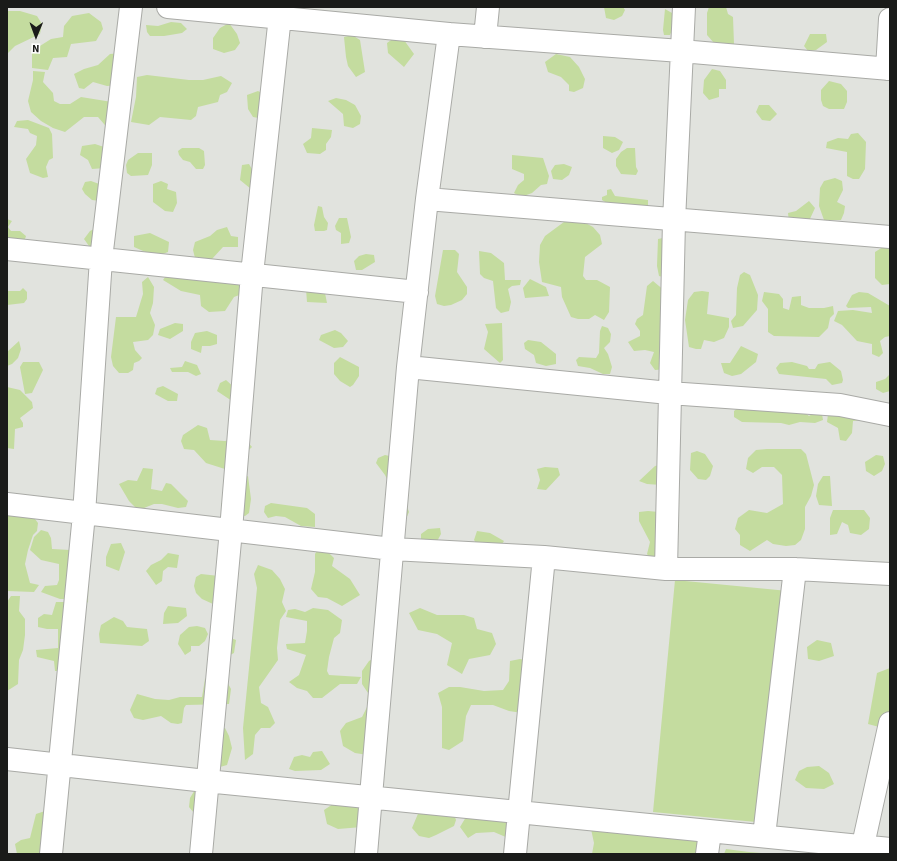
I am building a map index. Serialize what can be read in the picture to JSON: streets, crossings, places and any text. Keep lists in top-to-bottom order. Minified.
{"north":"bottom"}
